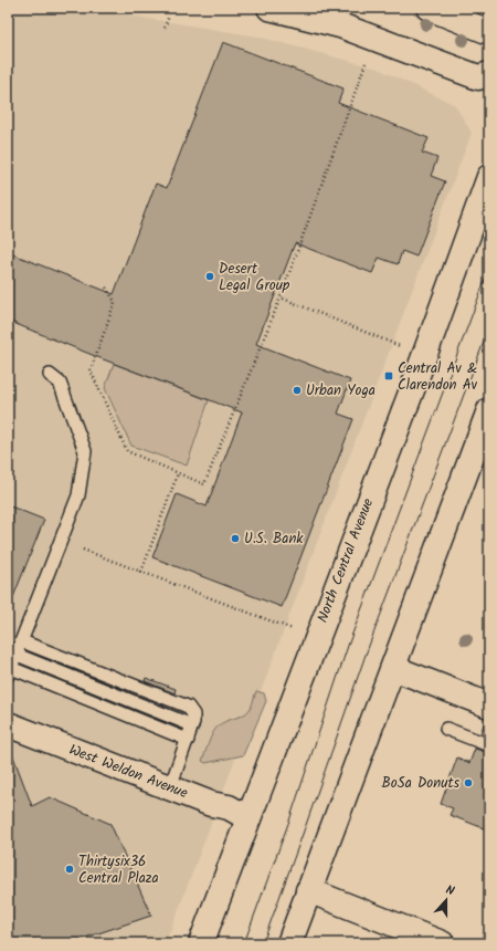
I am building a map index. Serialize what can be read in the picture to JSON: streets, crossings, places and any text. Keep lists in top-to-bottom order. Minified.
{"streets":{"main road":["North Central Avenue","West Weldon Avenue"]},"crossings":[["North Central Avenue","West Weldon Avenue"]],"places":{"other":["Desert Legal Group","Urban Yoga","U.S. Bank","BoSa Donuts","Thirtysix36 Central Plaza"],"transit":["Central Av & Clarendon Av"]},"north":"top"}
